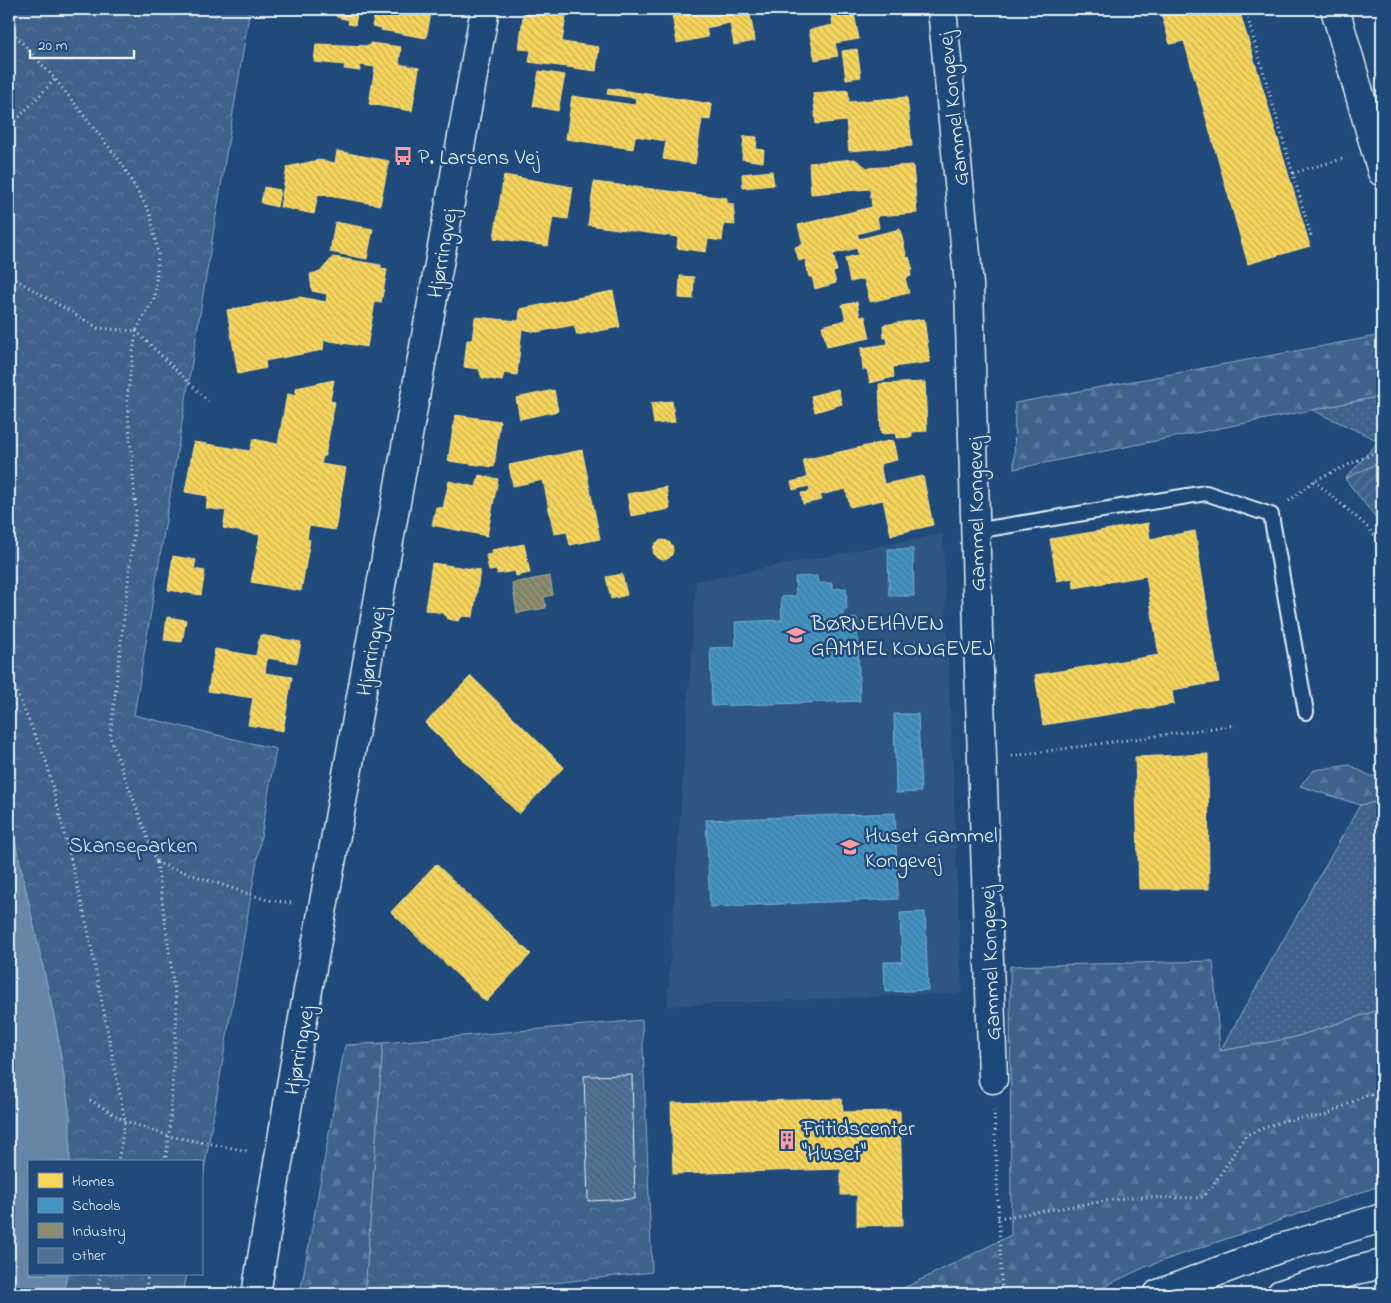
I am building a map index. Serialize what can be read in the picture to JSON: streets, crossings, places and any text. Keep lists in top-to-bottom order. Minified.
{"streets":{"main road":["Gammel Kongevej","Hjørringvej"]},"parks":["Skanseparken"],"places":{"bus stop":["P. Larsens Vej"],"school or university":["BØRNEHAVEN GAMMEL KONGEVEJ","Huset Gammel Kongevej"],"building":["Fritidscenter \"Huset\""]},"legend":["Homes","Schools","Industry","Other"],"scale_bar":"20 m"}
